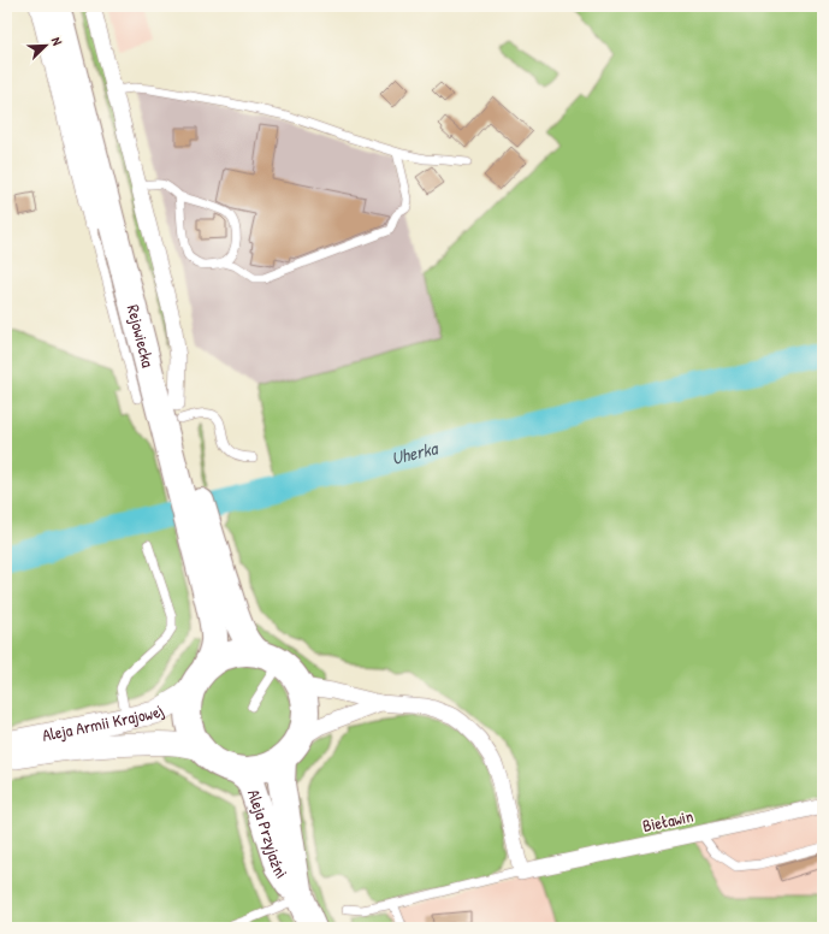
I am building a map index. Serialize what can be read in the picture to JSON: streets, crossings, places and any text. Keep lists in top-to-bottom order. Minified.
{"streets":{"highway":["Rejowiecka","Aleja Przyjaźni"],"main road":["Aleja Armii Krajowej"],"street":["Bieławin"]},"crossings":[["Rejowiecka","Aleja Armii Krajowej"],["Rejowiecka","Aleja Przyjaźni"],["Aleja Armii Krajowej","Aleja Przyjaźni"]],"water":["Uherka"],"north":"top right"}
